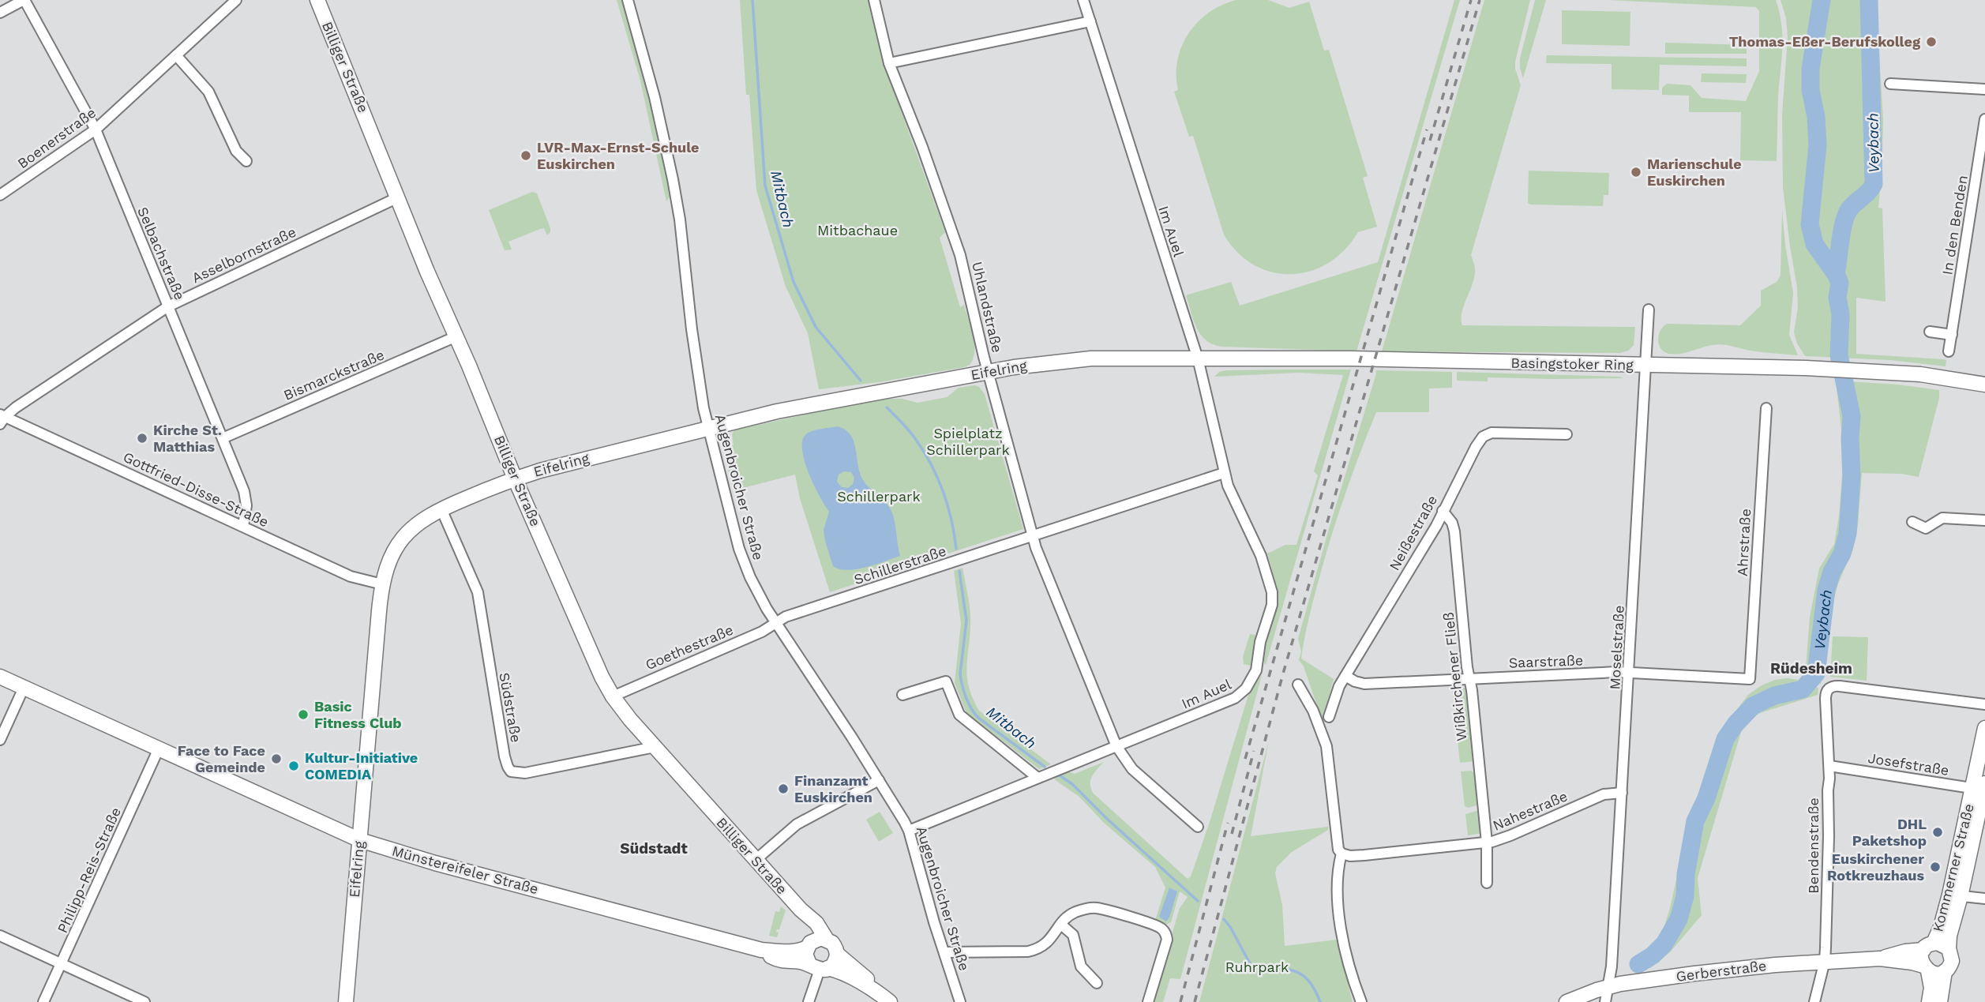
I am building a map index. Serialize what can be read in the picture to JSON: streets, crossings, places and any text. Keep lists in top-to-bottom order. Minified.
{"streets":{"street":["Billiger Straße","Boenerstraße","In den Benden","Im Auel","Selbachstraße","Asselbornstraße","Uhlandstraße","Basingstoker Ring","Eifelring","Bismarckstraße","Augenbroicher Straße","Gottfried-Disse-Straße","Neißestraße","Ahrstraße","Schillerstraße","Goethestraße","Moselstraße","Saarstraße","Wißkirchener Fließ","Südstraße","Josefstraße","Nahestraße","Bendenstraße","Kommerner Straße","Philipp-Reis-Straße","Münstereifeler Straße","Gerberstraße"]},"crossings":[["Billiger Straße","Asselbornstraße"],["Billiger Straße","Eifelring"],["Billiger Straße","Bismarckstraße"],["Billiger Straße","Goethestraße"],["Billiger Straße","Südstraße"],["Billiger Straße","Münstereifeler Straße"],["Boenerstraße","Selbachstraße"],["Im Auel","Uhlandstraße"],["Im Auel","Basingstoker Ring"],["Im Auel","Eifelring"],["Im Auel","Augenbroicher Straße"],["Selbachstraße","Asselbornstraße"],["Selbachstraße","Bismarckstraße"],["Selbachstraße","Gottfried-Disse-Straße"],["Asselbornstraße","Gottfried-Disse-Straße"],["Uhlandstraße","Eifelring"],["Uhlandstraße","Schillerstraße"],["Basingstoker Ring","Eifelring"],["Basingstoker Ring","Moselstraße"],["Eifelring","Augenbroicher Straße"],["Eifelring","Gottfried-Disse-Straße"],["Eifelring","Südstraße"],["Eifelring","Münstereifeler Straße"],["Augenbroicher Straße","Schillerstraße"],["Augenbroicher Straße","Goethestraße"],["Neißestraße","Saarstraße"],["Neißestraße","Wißkirchener Fließ"],["Ahrstraße","Saarstraße"],["Schillerstraße","Goethestraße"],["Moselstraße","Saarstraße"],["Moselstraße","Nahestraße"],["Moselstraße","Gerberstraße"],["Saarstraße","Wißkirchener Fließ"],["Wißkirchener Fließ","Nahestraße"],["Josefstraße","Bendenstraße"],["Josefstraße","Kommerner Straße"],["Bendenstraße","Gerberstraße"],["Kommerner Straße","Gerberstraße"],["Philipp-Reis-Straße","Münstereifeler Straße"]],"districts":["Rüdesheim","Südstadt"],"water":["Veybach","Mitbach"],"parks":["Mitbachaue","Spielplatz Schillerpark","Schillerpark","Ruhrpark"],"places":["Thomas-Eßer-Berufskolleg","LVR-Max-Ernst-Schule Euskirchen","Marienschule Euskirchen","Kirche St. Matthias","Basic Fitness Club","Face to Face Gemeinde","Kultur-Initiative COMEDIA","Finanzamt Euskirchen","DHL Paketshop","Euskirchener Rotkreuzhaus"]}
